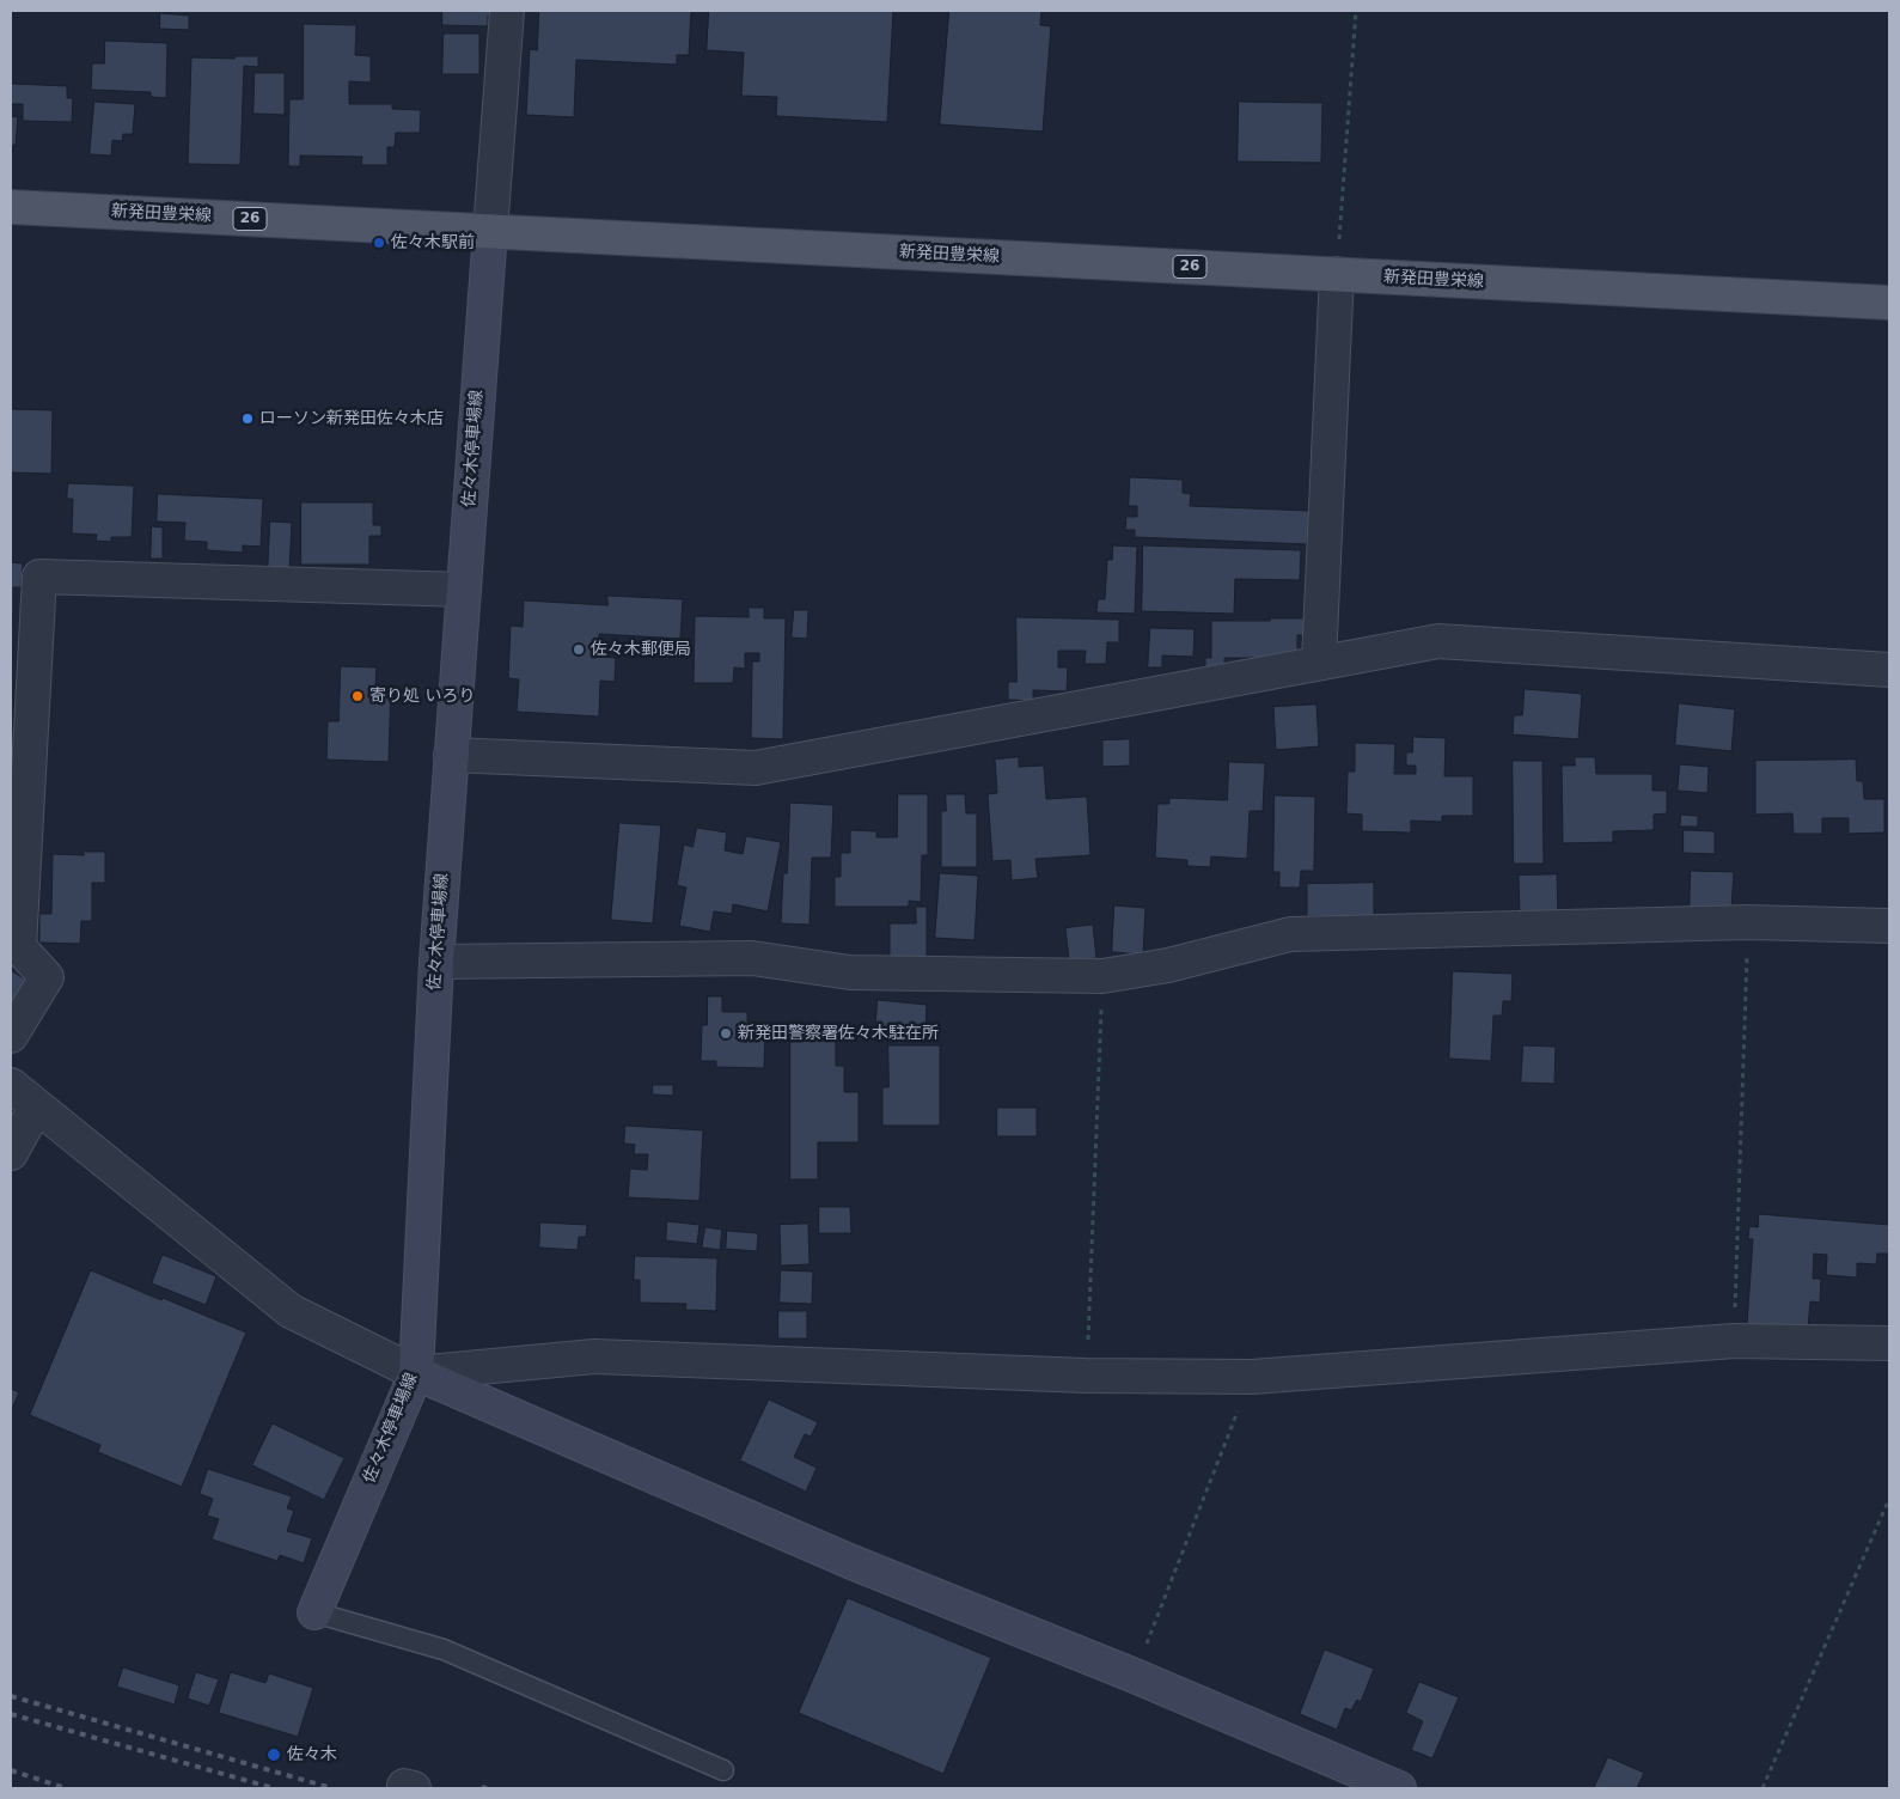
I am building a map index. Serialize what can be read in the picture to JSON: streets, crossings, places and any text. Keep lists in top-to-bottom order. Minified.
{"streets":{"main road":["新発田豊栄線","26","佐々木停車場線"]},"crossings":[["新発田豊栄線","佐々木停車場線"]],"places":["佐々木駅前","ローソン新発田佐々木店","佐々木郵便局","寄り処 いろり","新発田警察署佐々木駐在所","佐々木"]}
